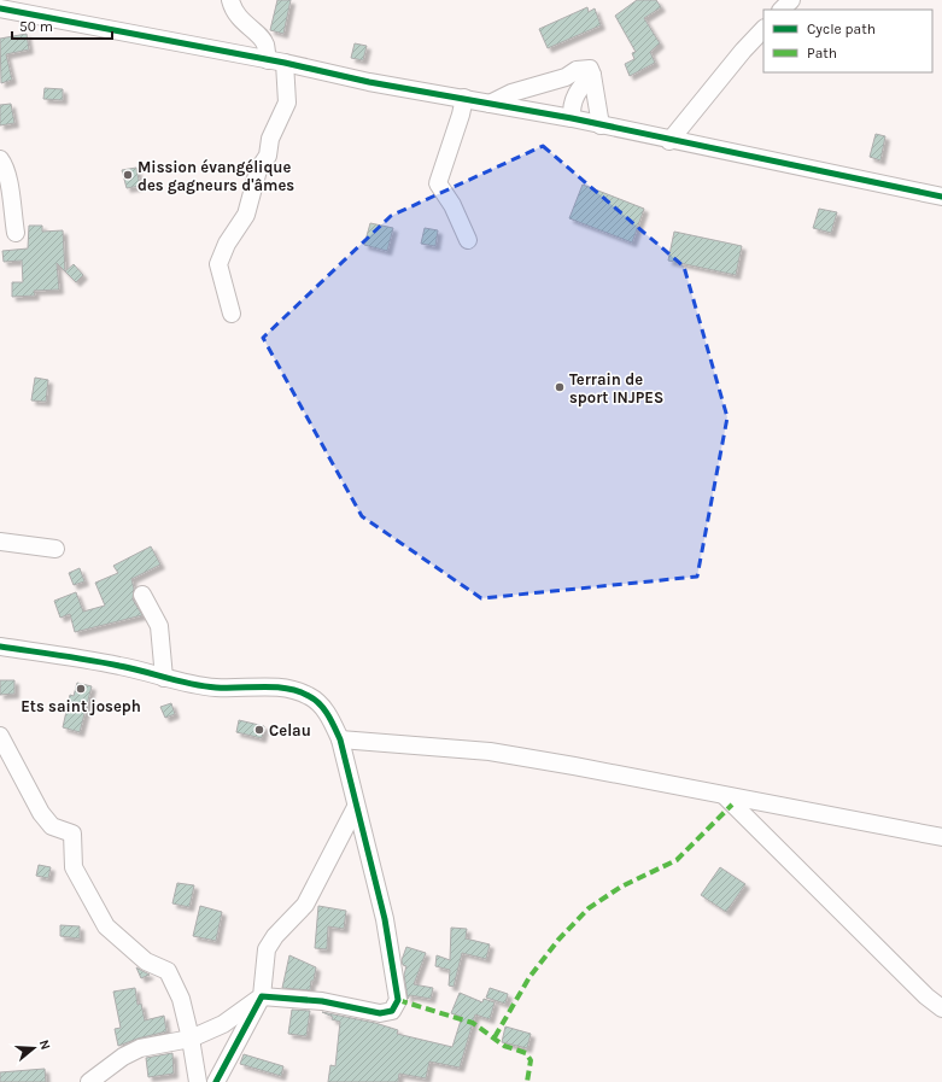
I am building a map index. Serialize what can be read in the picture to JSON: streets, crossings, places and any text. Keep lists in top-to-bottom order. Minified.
{"places":["Mission évangélique des gagneurs d'âmes","Terrain de sport INJPES","Ets saint joseph","Celau"],"legend":["Cycle path","Path"],"scale_bar":"50 m","north":"right"}
